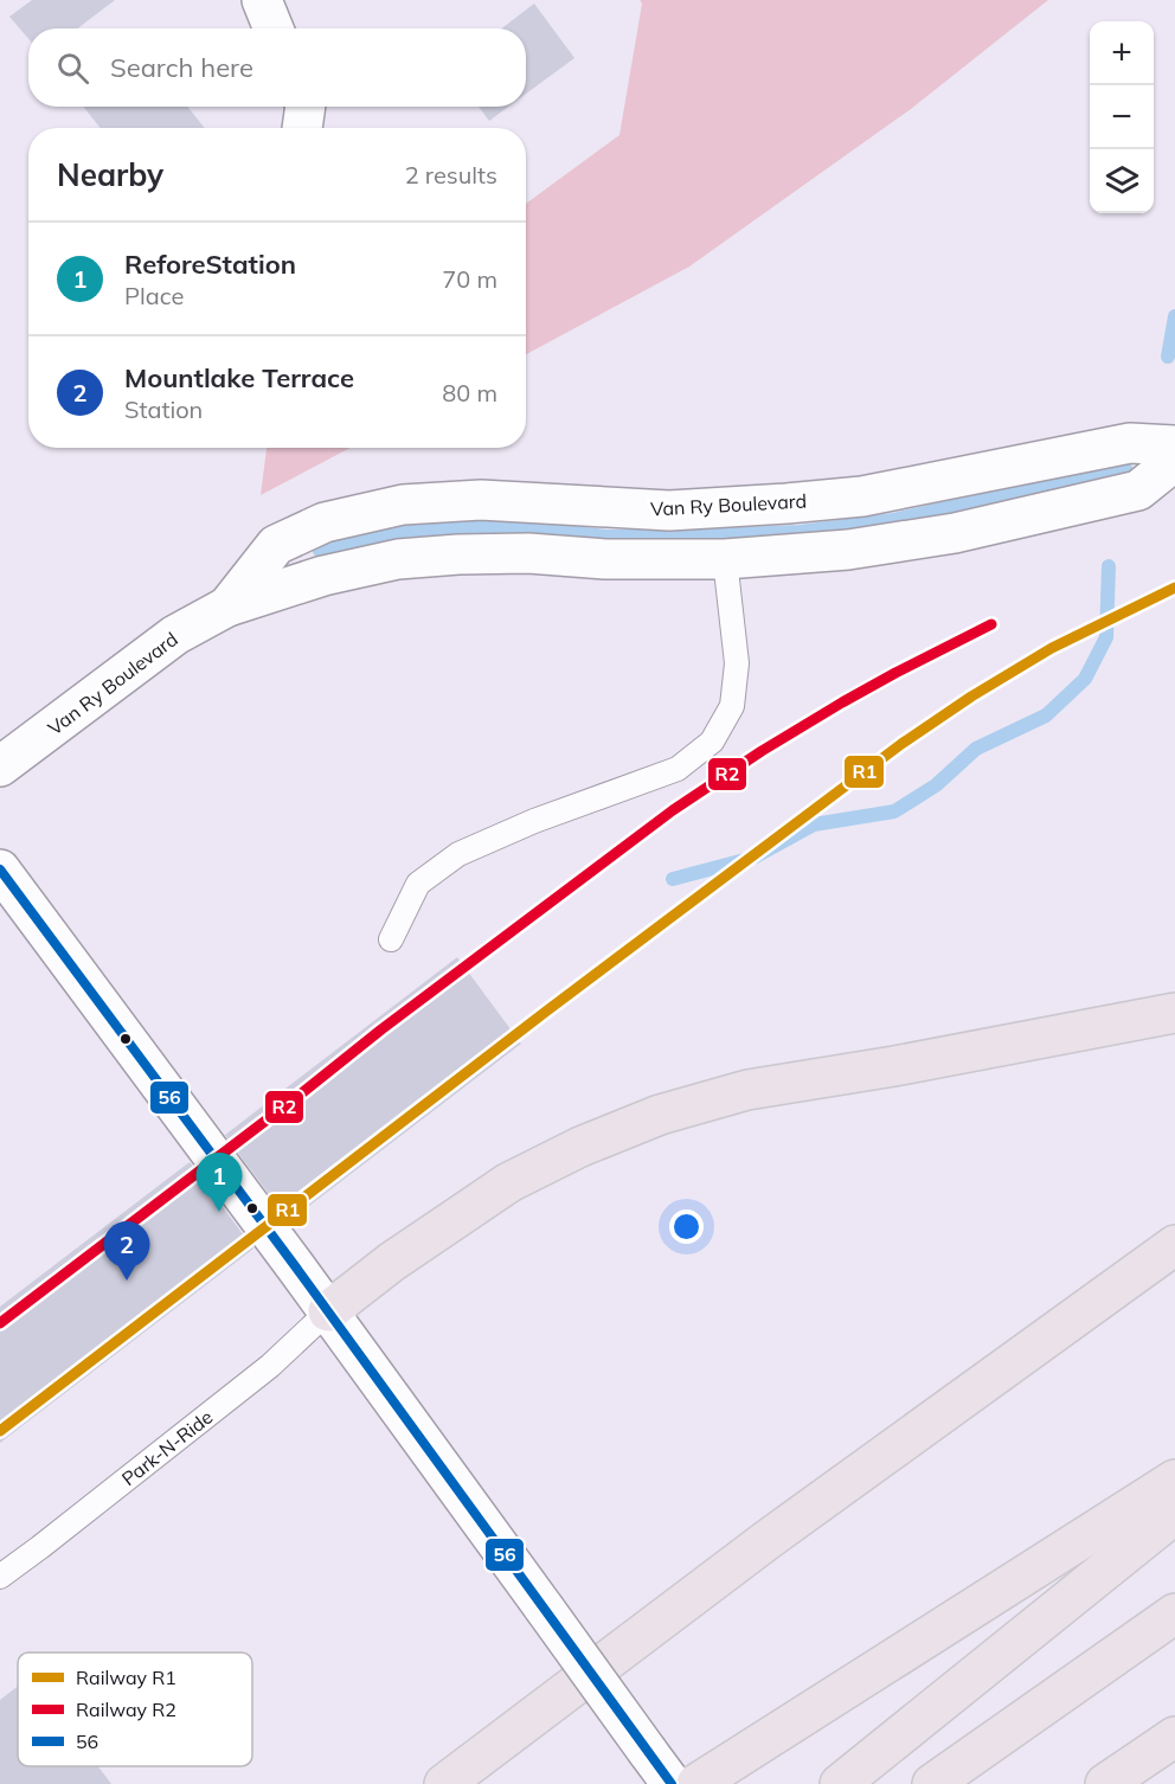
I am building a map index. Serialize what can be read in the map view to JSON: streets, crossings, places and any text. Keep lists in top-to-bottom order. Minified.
{"streets":{"street":["Van Ry Boulevard"],"lane":["Park-N-Ride"]},"lines":["rail line R1","rail line R2","transit line 56"],"legend":["Railway R1","Railway R2","56"],"page":{"map_buttons":["+","−"],"search":"Search here","heading":["Nearby","2 results"],"list":[{"mark":"1","name":"ReforeStation","note":"Place","value":"70 m"},{"mark":"2","name":"Mountlake Terrace","note":"Station","value":"80 m"}],"pins":["1","2"]}}
